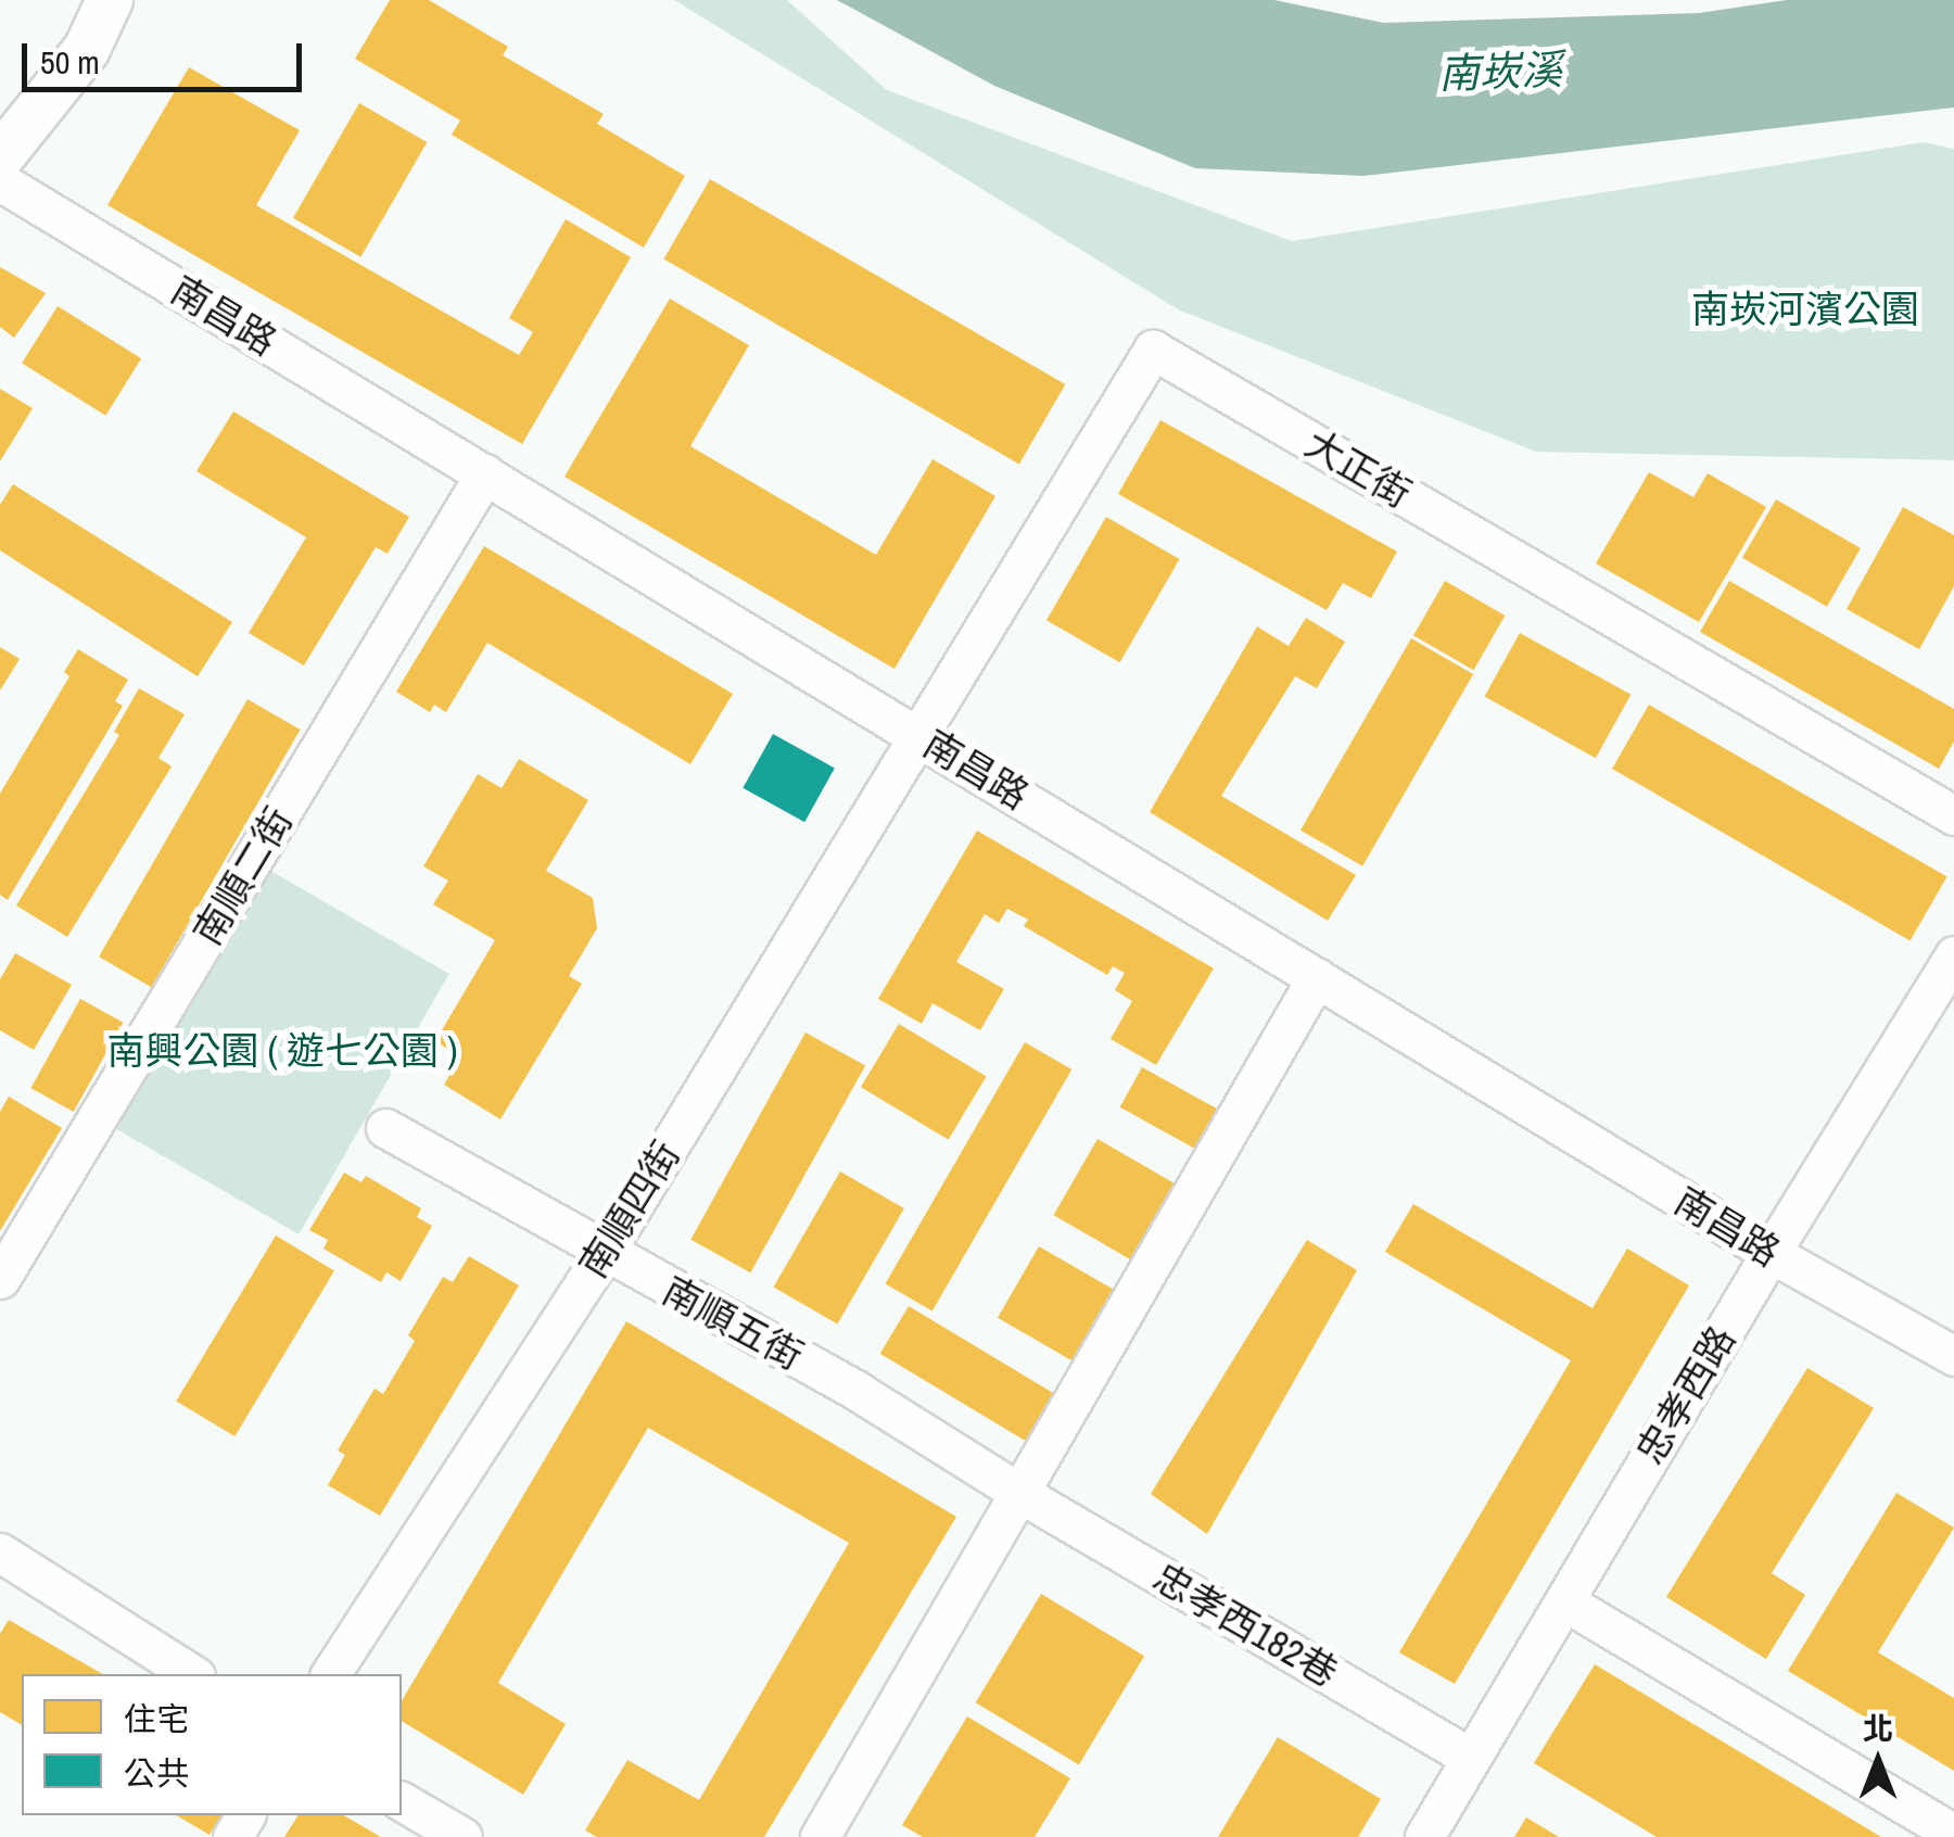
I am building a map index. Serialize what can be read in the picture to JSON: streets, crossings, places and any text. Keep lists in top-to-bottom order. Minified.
{"streets":{"street":["南昌路","大正街","南順二街","南順四街","南順五街","忠孝西路","忠孝西182巷"]},"crossings":[["南昌路","大正街"],["南昌路","南順二街"],["南昌路","南順四街"],["南昌路","忠孝西路"],["大正街","南順四街"],["南順四街","南順五街"],["南順五街","忠孝西182巷"],["忠孝西路","忠孝西182巷"]],"water":["南崁溪"],"parks":["南崁河濱公園","南興公園 ( 遊七公園 )"],"legend":["住宅","公共"],"scale_bar":"50 m","north":"top"}
